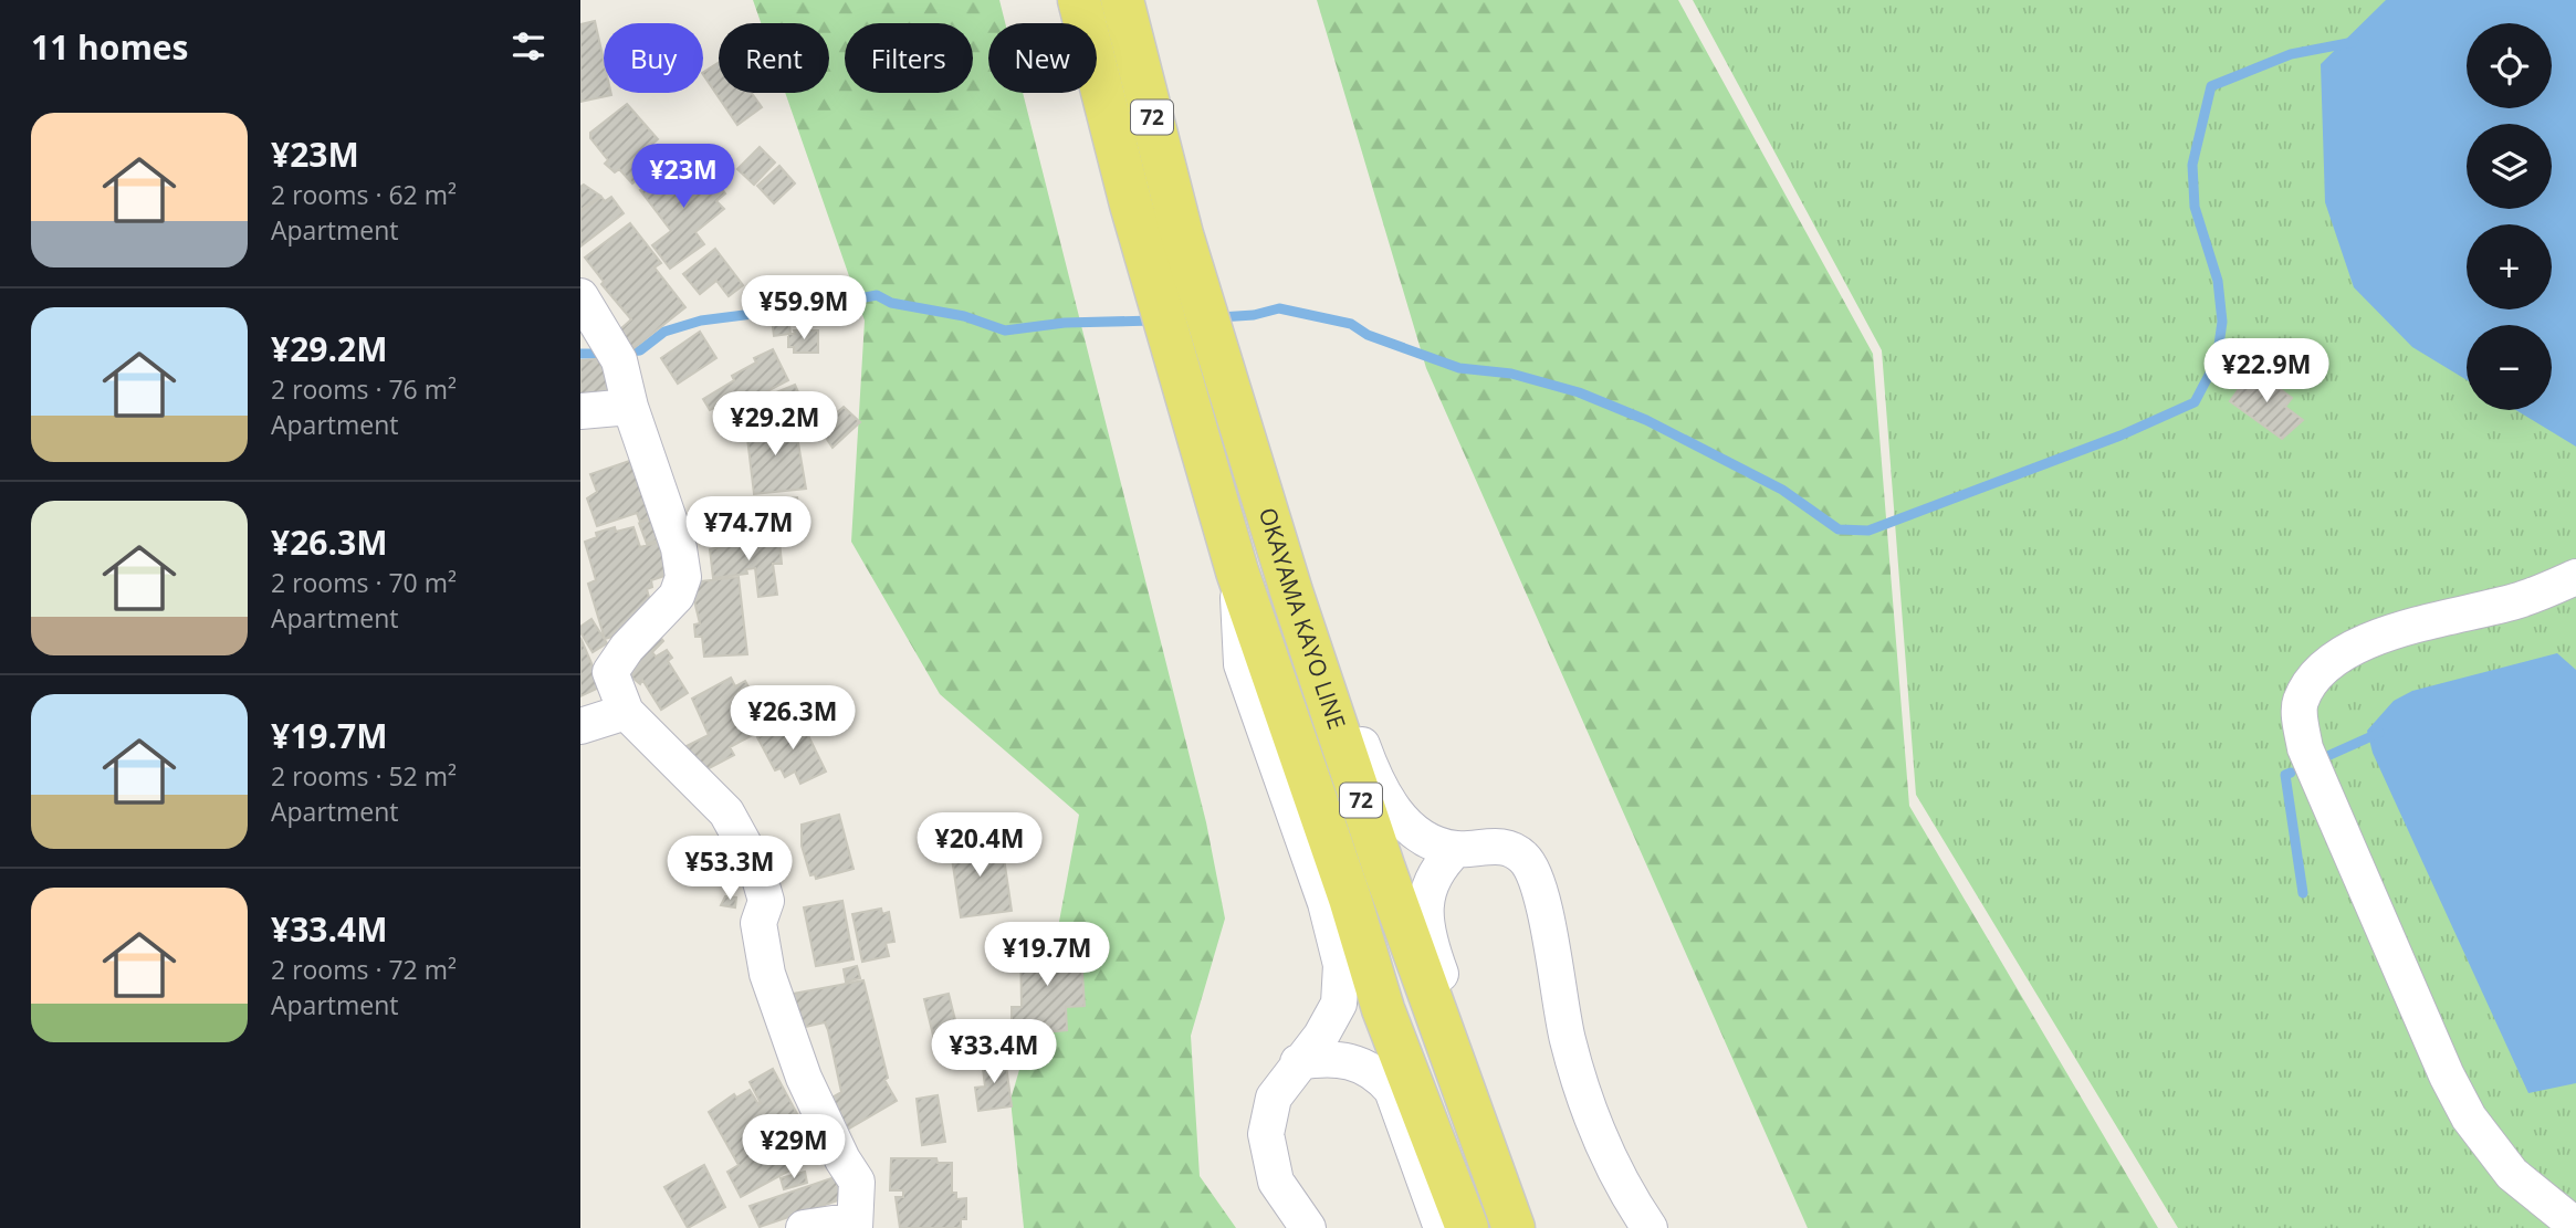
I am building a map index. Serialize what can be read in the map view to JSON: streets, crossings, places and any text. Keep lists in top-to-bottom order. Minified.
{"streets":{"main road":["72","OKAYAMA KAYO LINE"]},"page":{"heading":"11 homes","map_buttons":["+","−"],"chip":["Buy","Rent","Filters","New"],"list":[{"name":"¥23M","note":"2 rooms · 62 m² · Apartment"},{"name":"¥29.2M","note":"2 rooms · 76 m² · Apartment"},{"name":"¥26.3M","note":"2 rooms · 70 m² · Apartment"},{"name":"¥19.7M","note":"2 rooms · 52 m² · Apartment"},{"name":"¥33.4M","note":"2 rooms · 72 m² · Apartment"}],"price":["¥23M","¥59.9M","¥22.9M","¥29.2M","¥74.7M","¥26.3M","¥20.4M","¥53.3M","¥19.7M","¥33.4M","¥29M"]}}
